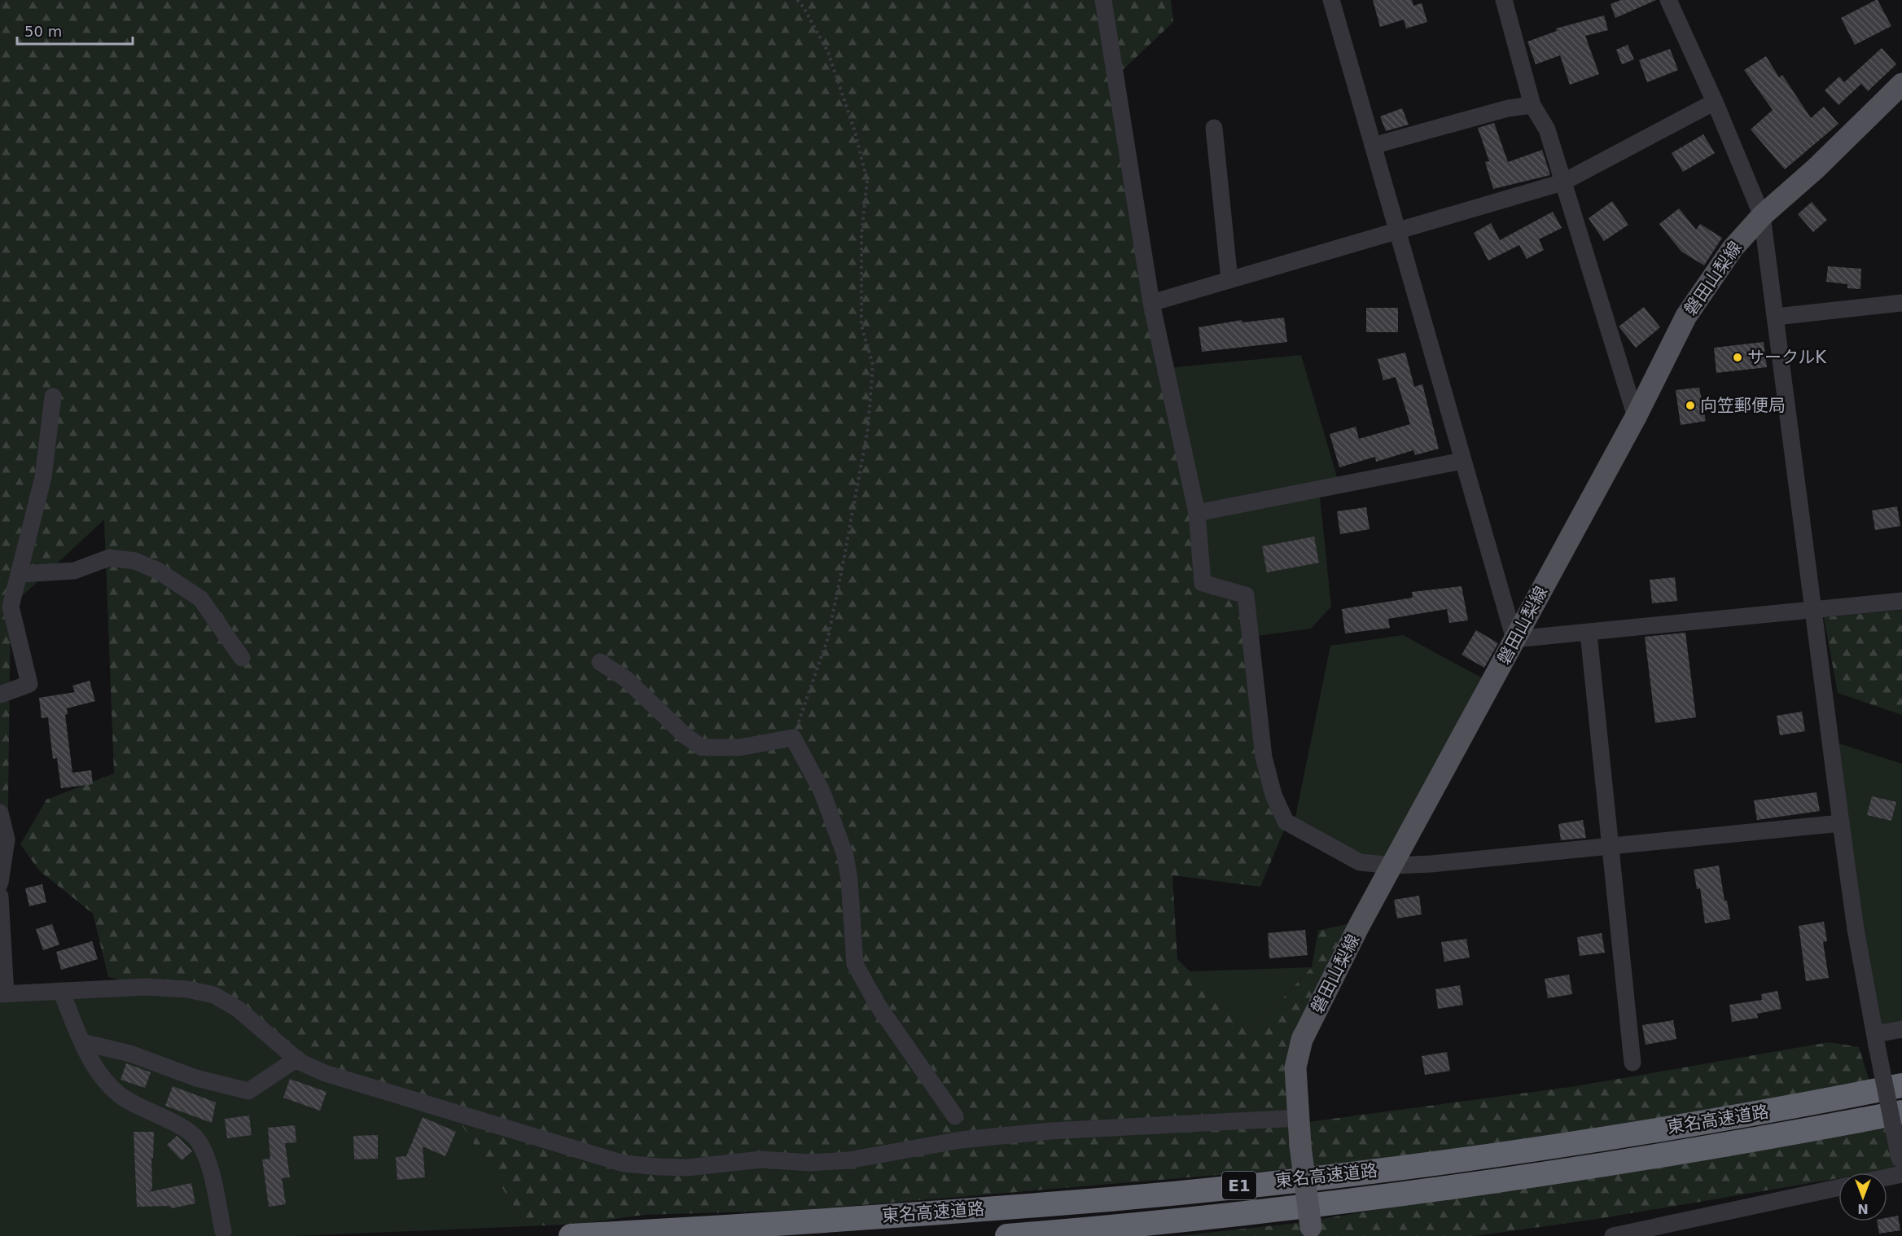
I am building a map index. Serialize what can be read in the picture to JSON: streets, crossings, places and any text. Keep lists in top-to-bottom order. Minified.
{"streets":{"highway":["東名高速道路","E1"],"main road":["磐田山梨線"]},"places":["サークルK","向笠郵便局"],"scale_bar":"50 m","north":"bottom"}
